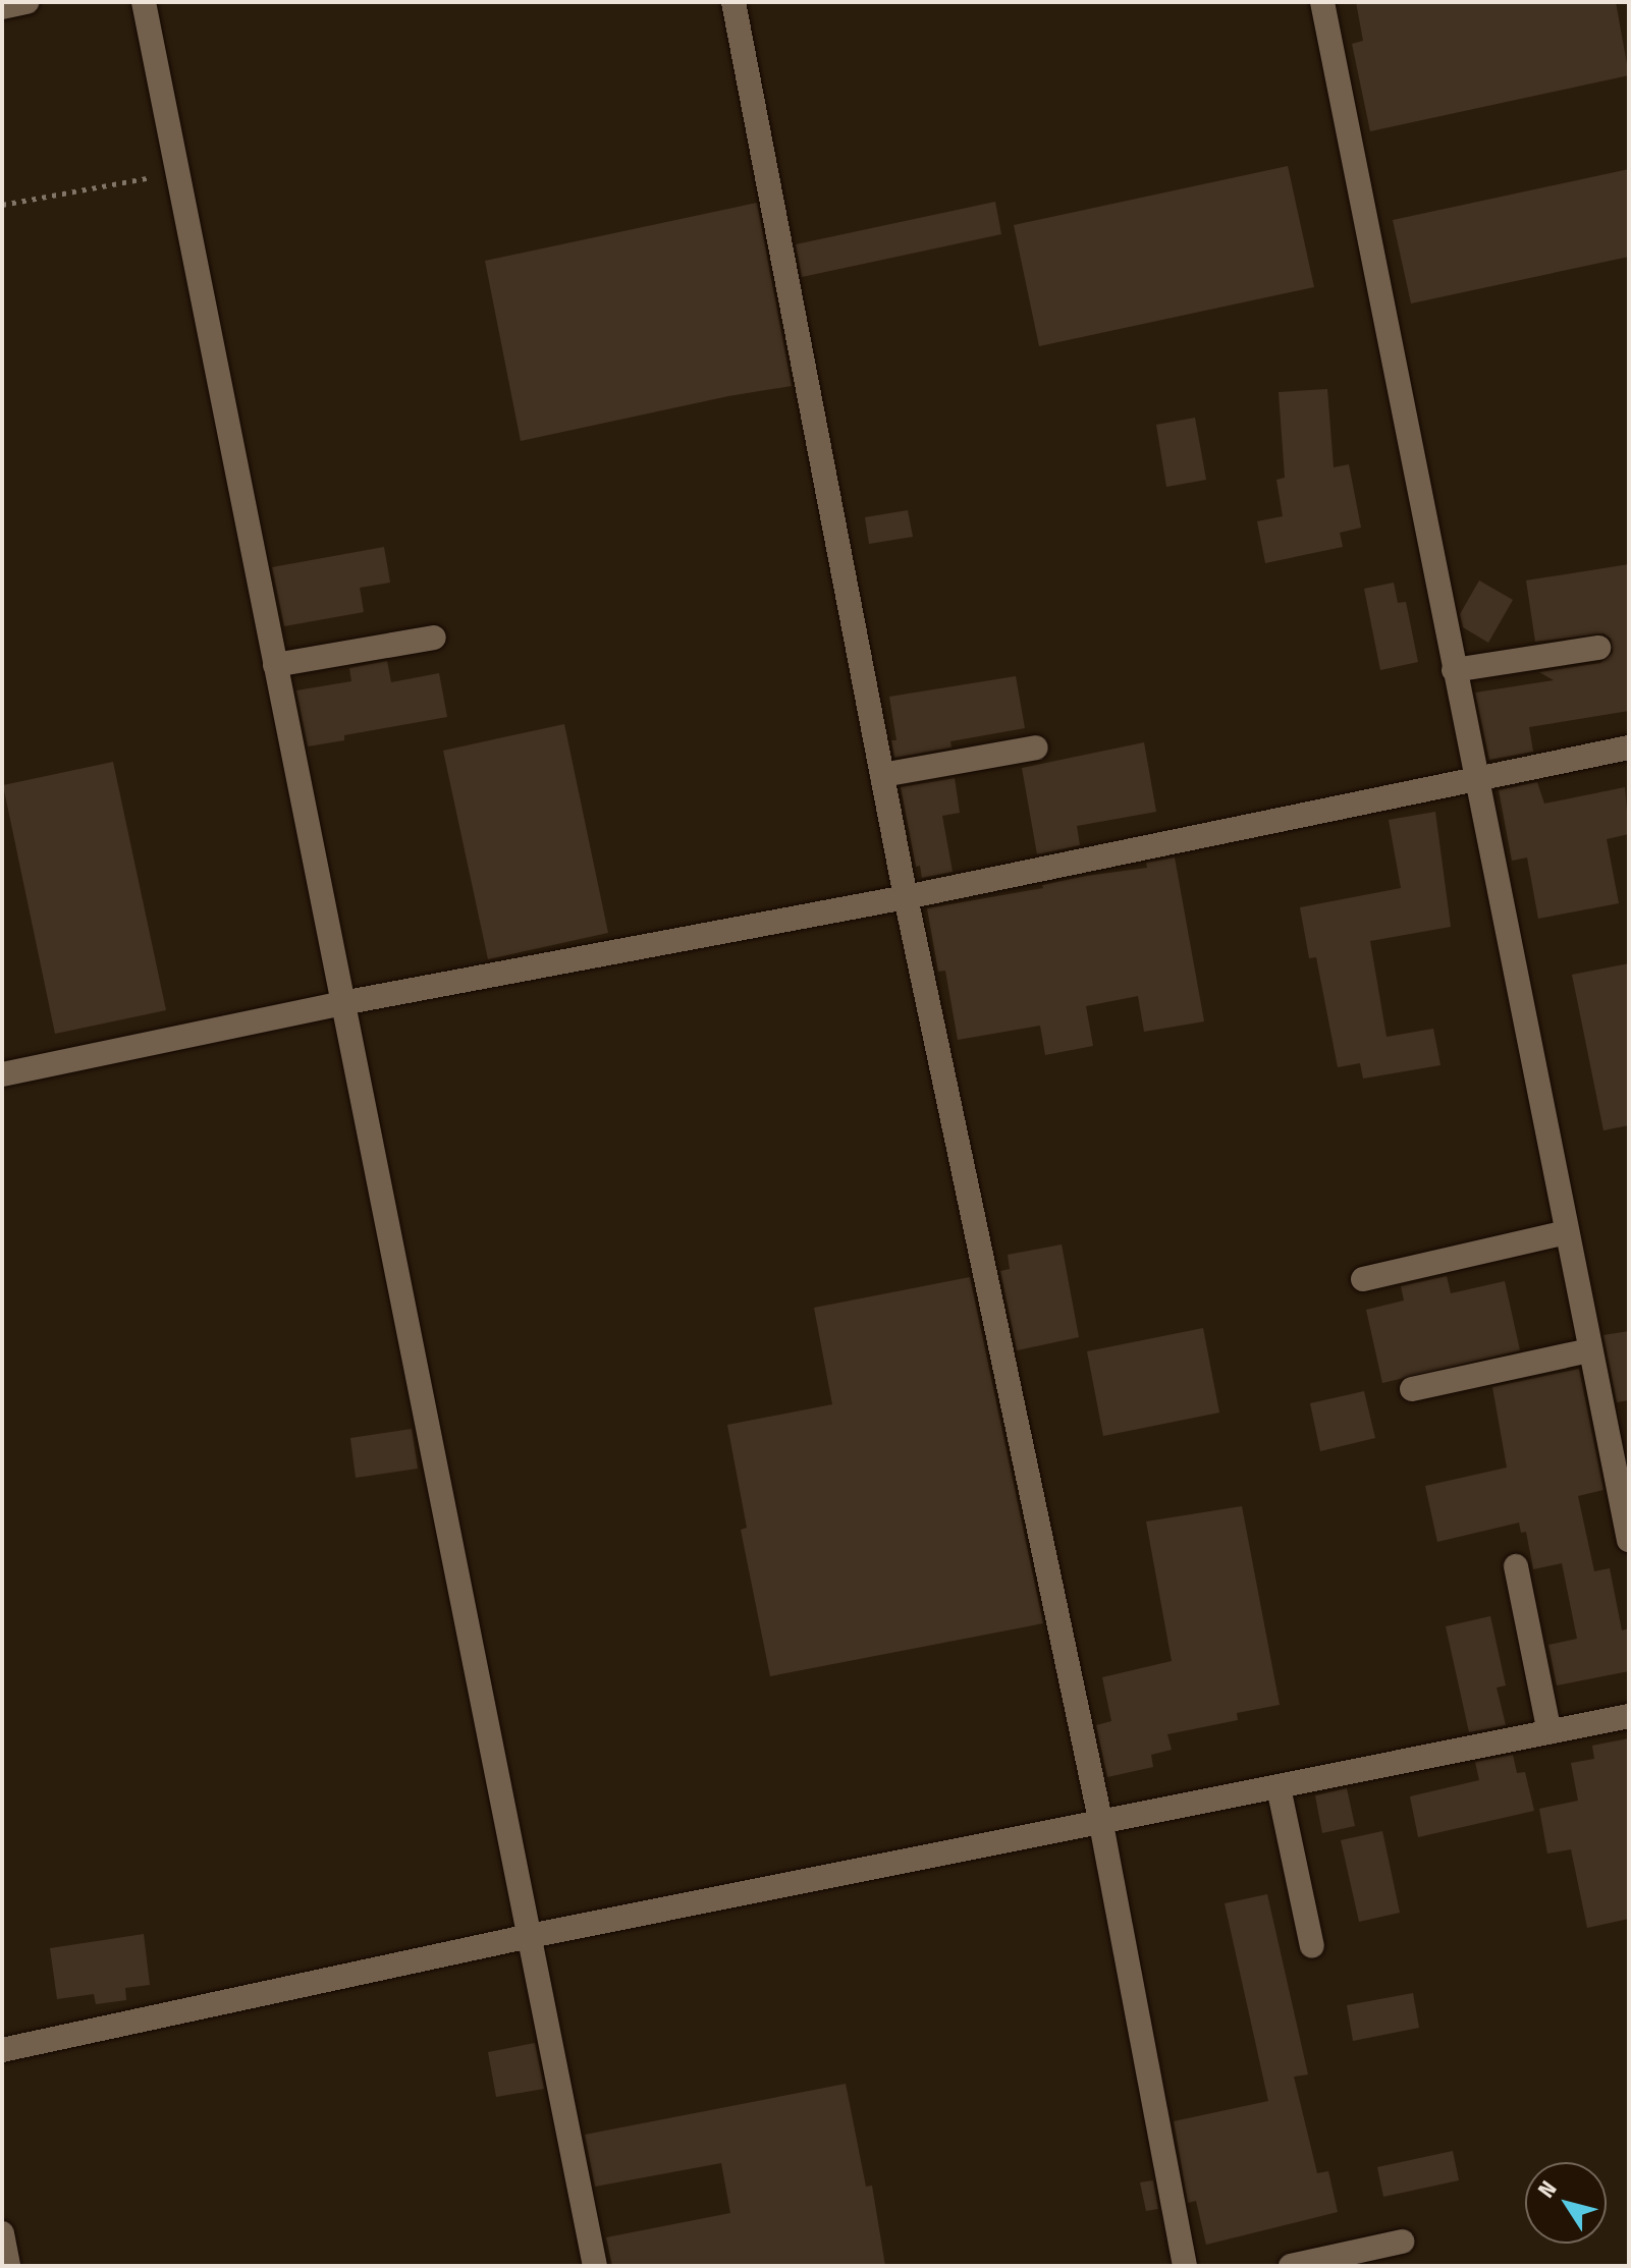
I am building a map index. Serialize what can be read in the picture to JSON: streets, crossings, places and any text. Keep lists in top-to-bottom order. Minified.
{"north":"top left"}
